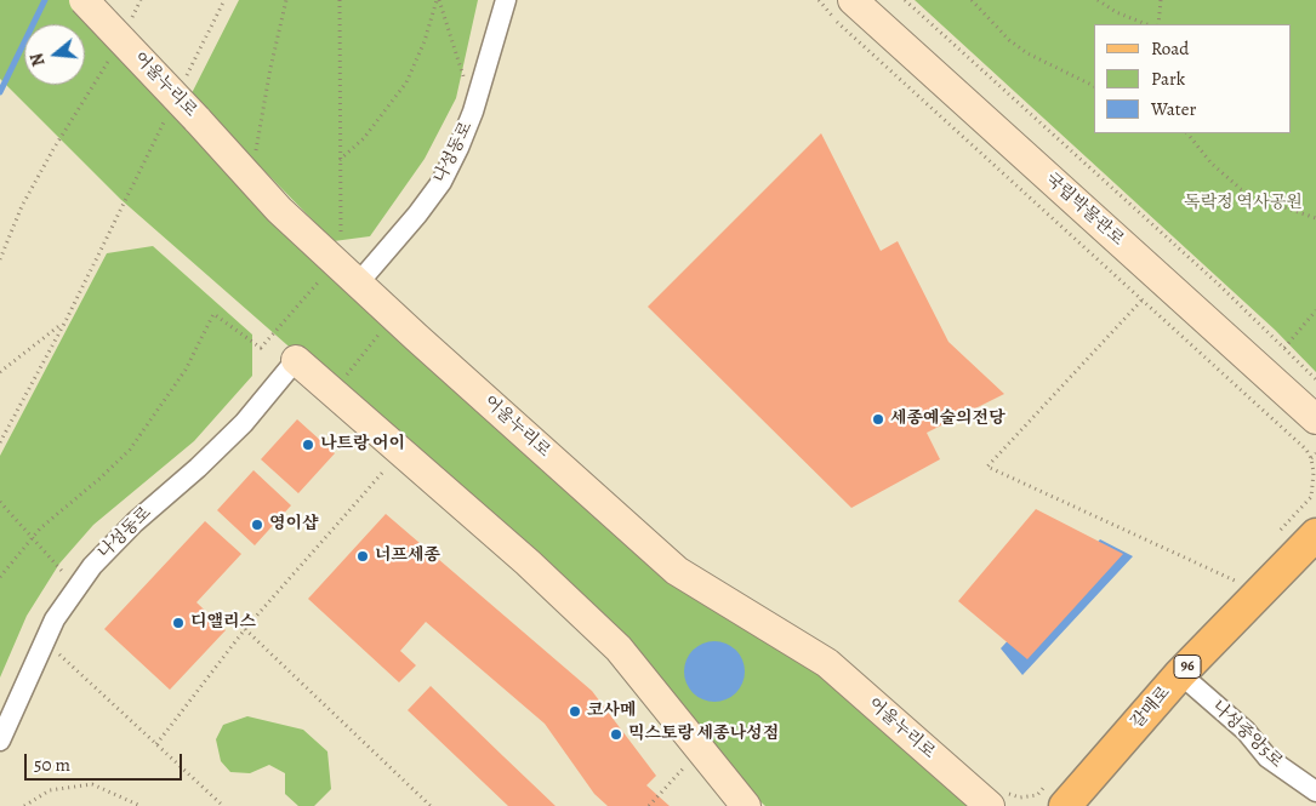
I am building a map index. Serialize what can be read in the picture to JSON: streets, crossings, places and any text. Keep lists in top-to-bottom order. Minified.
{"streets":{"main road":["96","갈매로"],"street":["어울누리로","나성동로","국립박물관로","나성중앙5로"]},"crossings":[["어울누리로","나성동로"],["갈매로","나성중앙5로"]],"parks":["독락정 역사공원"],"places":["세종예술의전당","나트랑 어이","영이샵","너프세종","디앨리스","코사메","믹스토랑 세종나성점"],"legend":["Road","Park","Water"],"scale_bar":"50 m","north":"left"}
